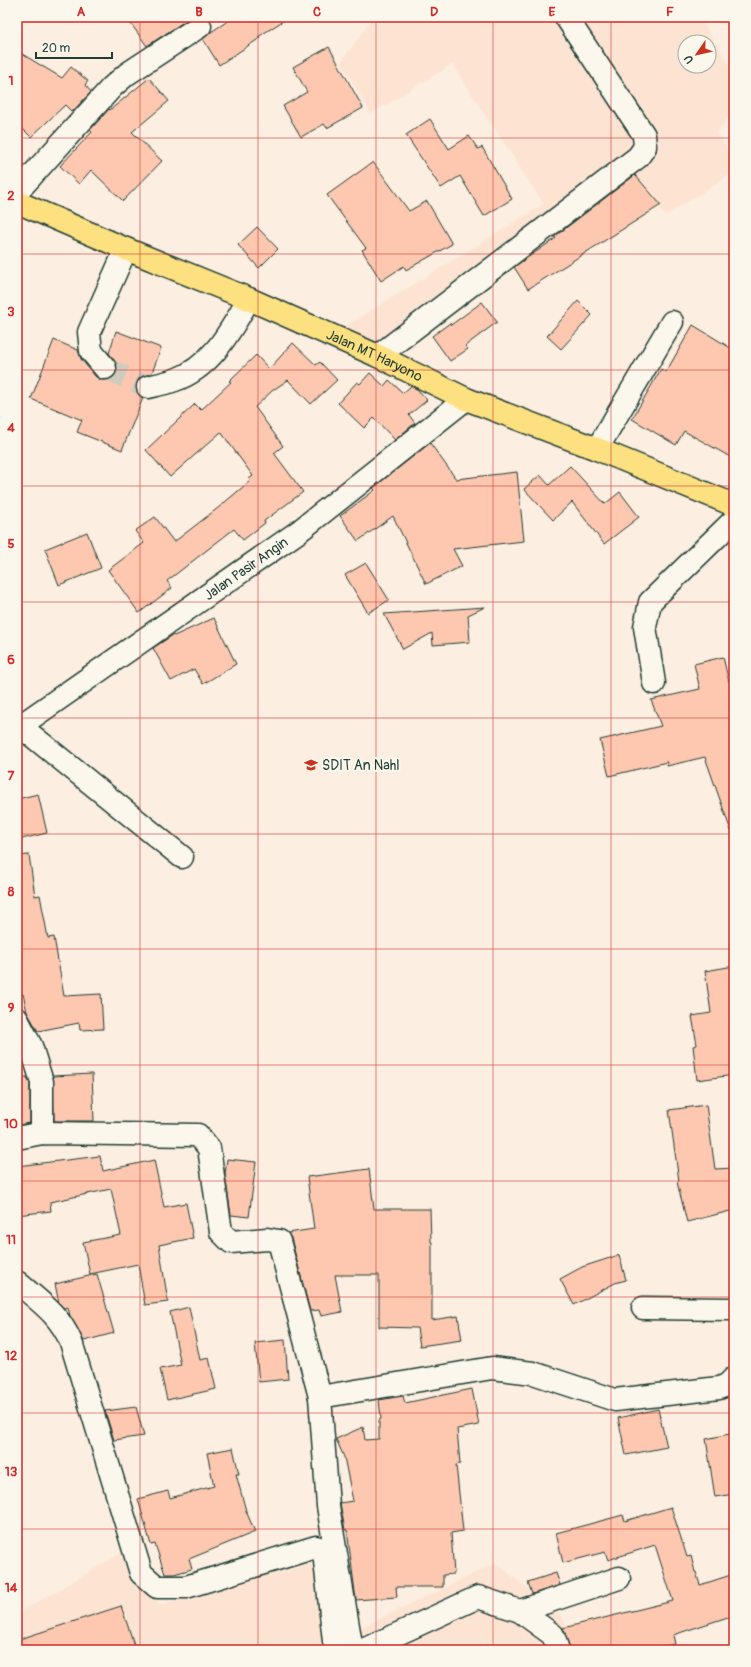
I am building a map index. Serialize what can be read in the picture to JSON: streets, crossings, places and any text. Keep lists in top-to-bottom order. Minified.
{"streets":{"main road":["Jalan MT Haryono"],"street":["Jalan Pasir Angin"]},"crossings":[["Jalan MT Haryono","Jalan Pasir Angin"]],"places":{"school or university":["SDIT An Nahl"]},"scale_bar":"20 m","north":"bottom left","grid":{"columns":["A","B","C","D","E","F"],"rows":["1","2","3","4","5","6","7","8","9","10","11","12","13","14"]}}
